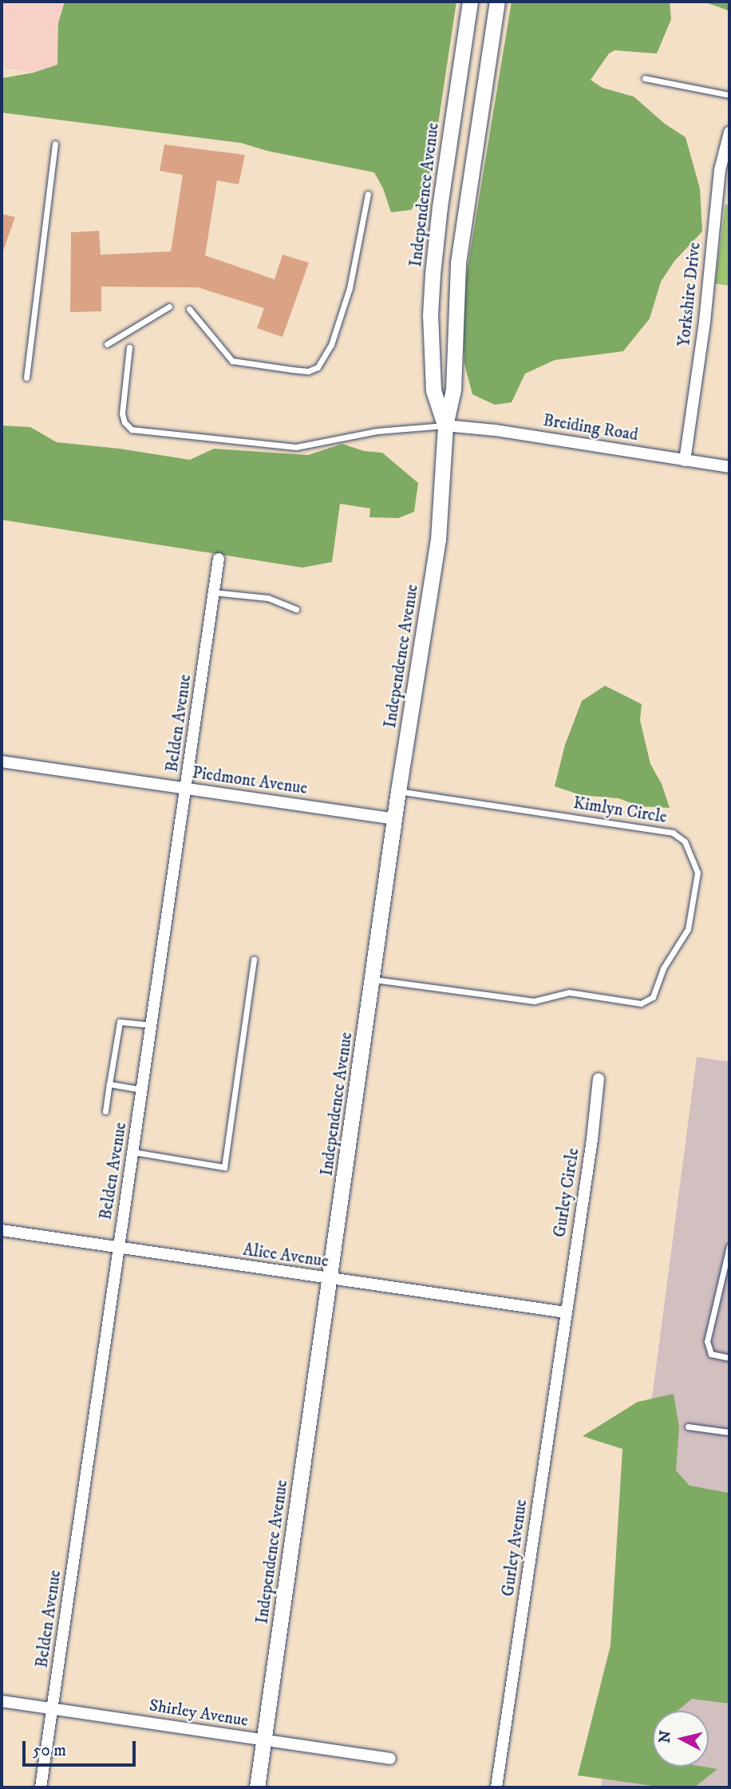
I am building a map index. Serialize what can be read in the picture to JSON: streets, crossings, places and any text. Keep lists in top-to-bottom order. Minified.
{"streets":{"street":["Independence Avenue","Yorkshire Drive","Breiding Road","Belden Avenue","Piedmont Avenue","Gurley Circle","Alice Avenue","Gurley Avenue","Shirley Avenue"],"lane":["Kimlyn Circle"]},"crossings":[["Independence Avenue","Breiding Road"],["Independence Avenue","Piedmont Avenue"],["Independence Avenue","Kimlyn Circle"],["Independence Avenue","Alice Avenue"],["Independence Avenue","Shirley Avenue"],["Yorkshire Drive","Breiding Road"],["Belden Avenue","Piedmont Avenue"],["Belden Avenue","Alice Avenue"],["Belden Avenue","Shirley Avenue"],["Gurley Circle","Alice Avenue"],["Gurley Circle","Gurley Avenue"],["Alice Avenue","Gurley Avenue"]],"scale_bar":"50 m","north":"left"}
